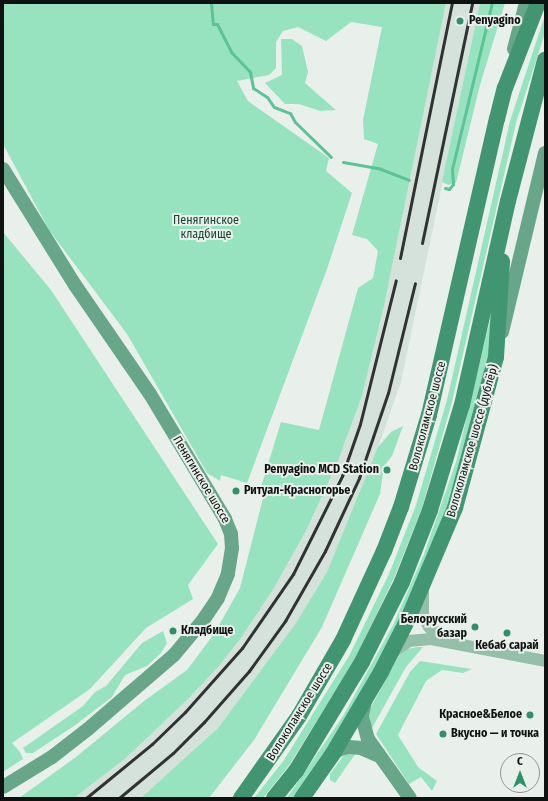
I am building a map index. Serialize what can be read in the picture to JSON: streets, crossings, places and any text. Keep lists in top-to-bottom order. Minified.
{"streets":{"main road":["Волоколамское шоссе","Волоколамское шоссе (дублёр)","Пенягинское шоссе"]},"parks":["Пенягинское кладбище"],"places":["Penyagino","Penyagino MCD Station","Ритуал-Красногорье","Белорусский базар","Кладбище","Кебаб сарай","Красное&Белое","Вкусно — и точка"],"north":"top"}
